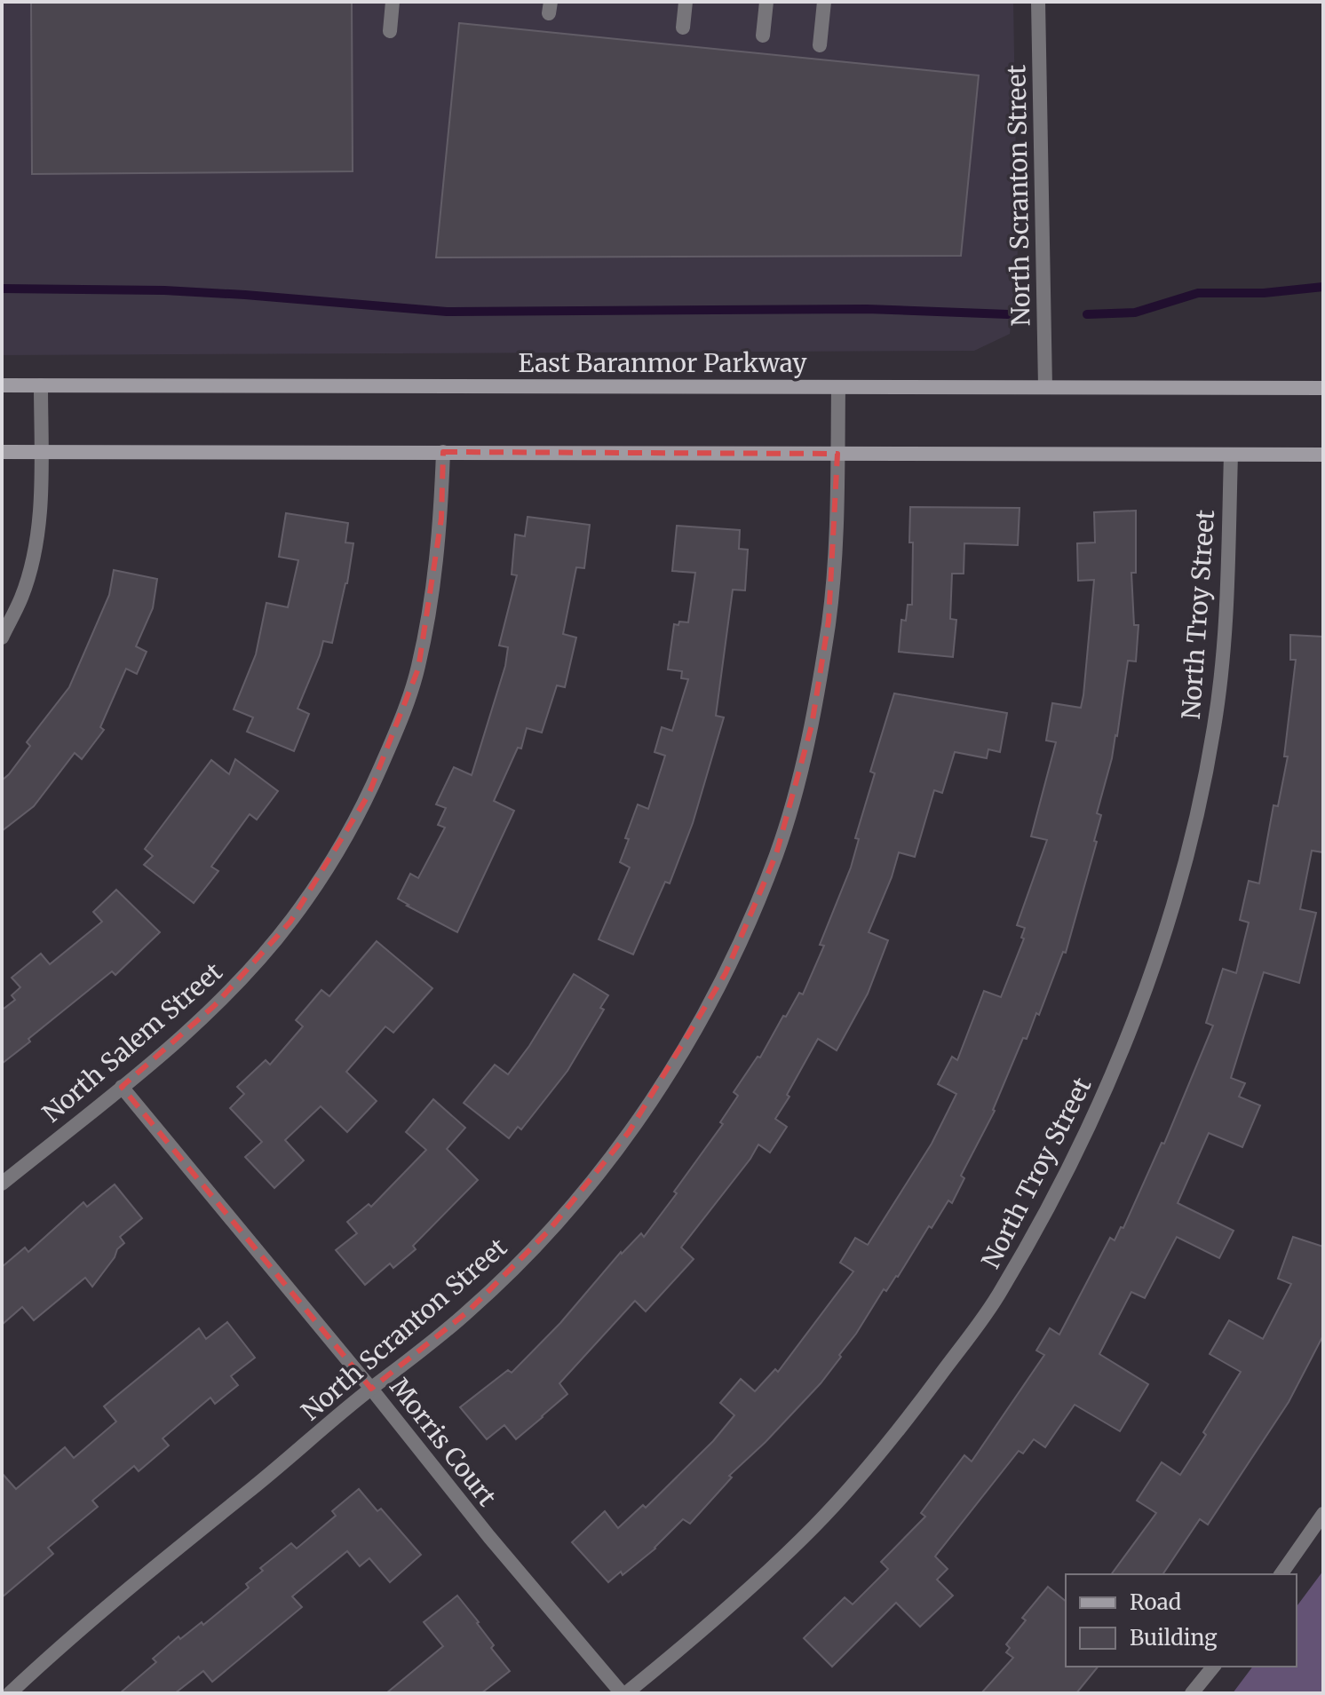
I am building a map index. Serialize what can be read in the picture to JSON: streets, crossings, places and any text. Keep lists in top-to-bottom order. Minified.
{"streets":{"street":["North Scranton Street","East Baranmor Parkway","North Troy Street","North Salem Street","Morris Court"]},"crossings":[["North Scranton Street","East Baranmor Parkway"],["North Scranton Street","Morris Court"],["North Troy Street","Morris Court"],["North Salem Street","Morris Court"]],"legend":["Road","Building"]}
